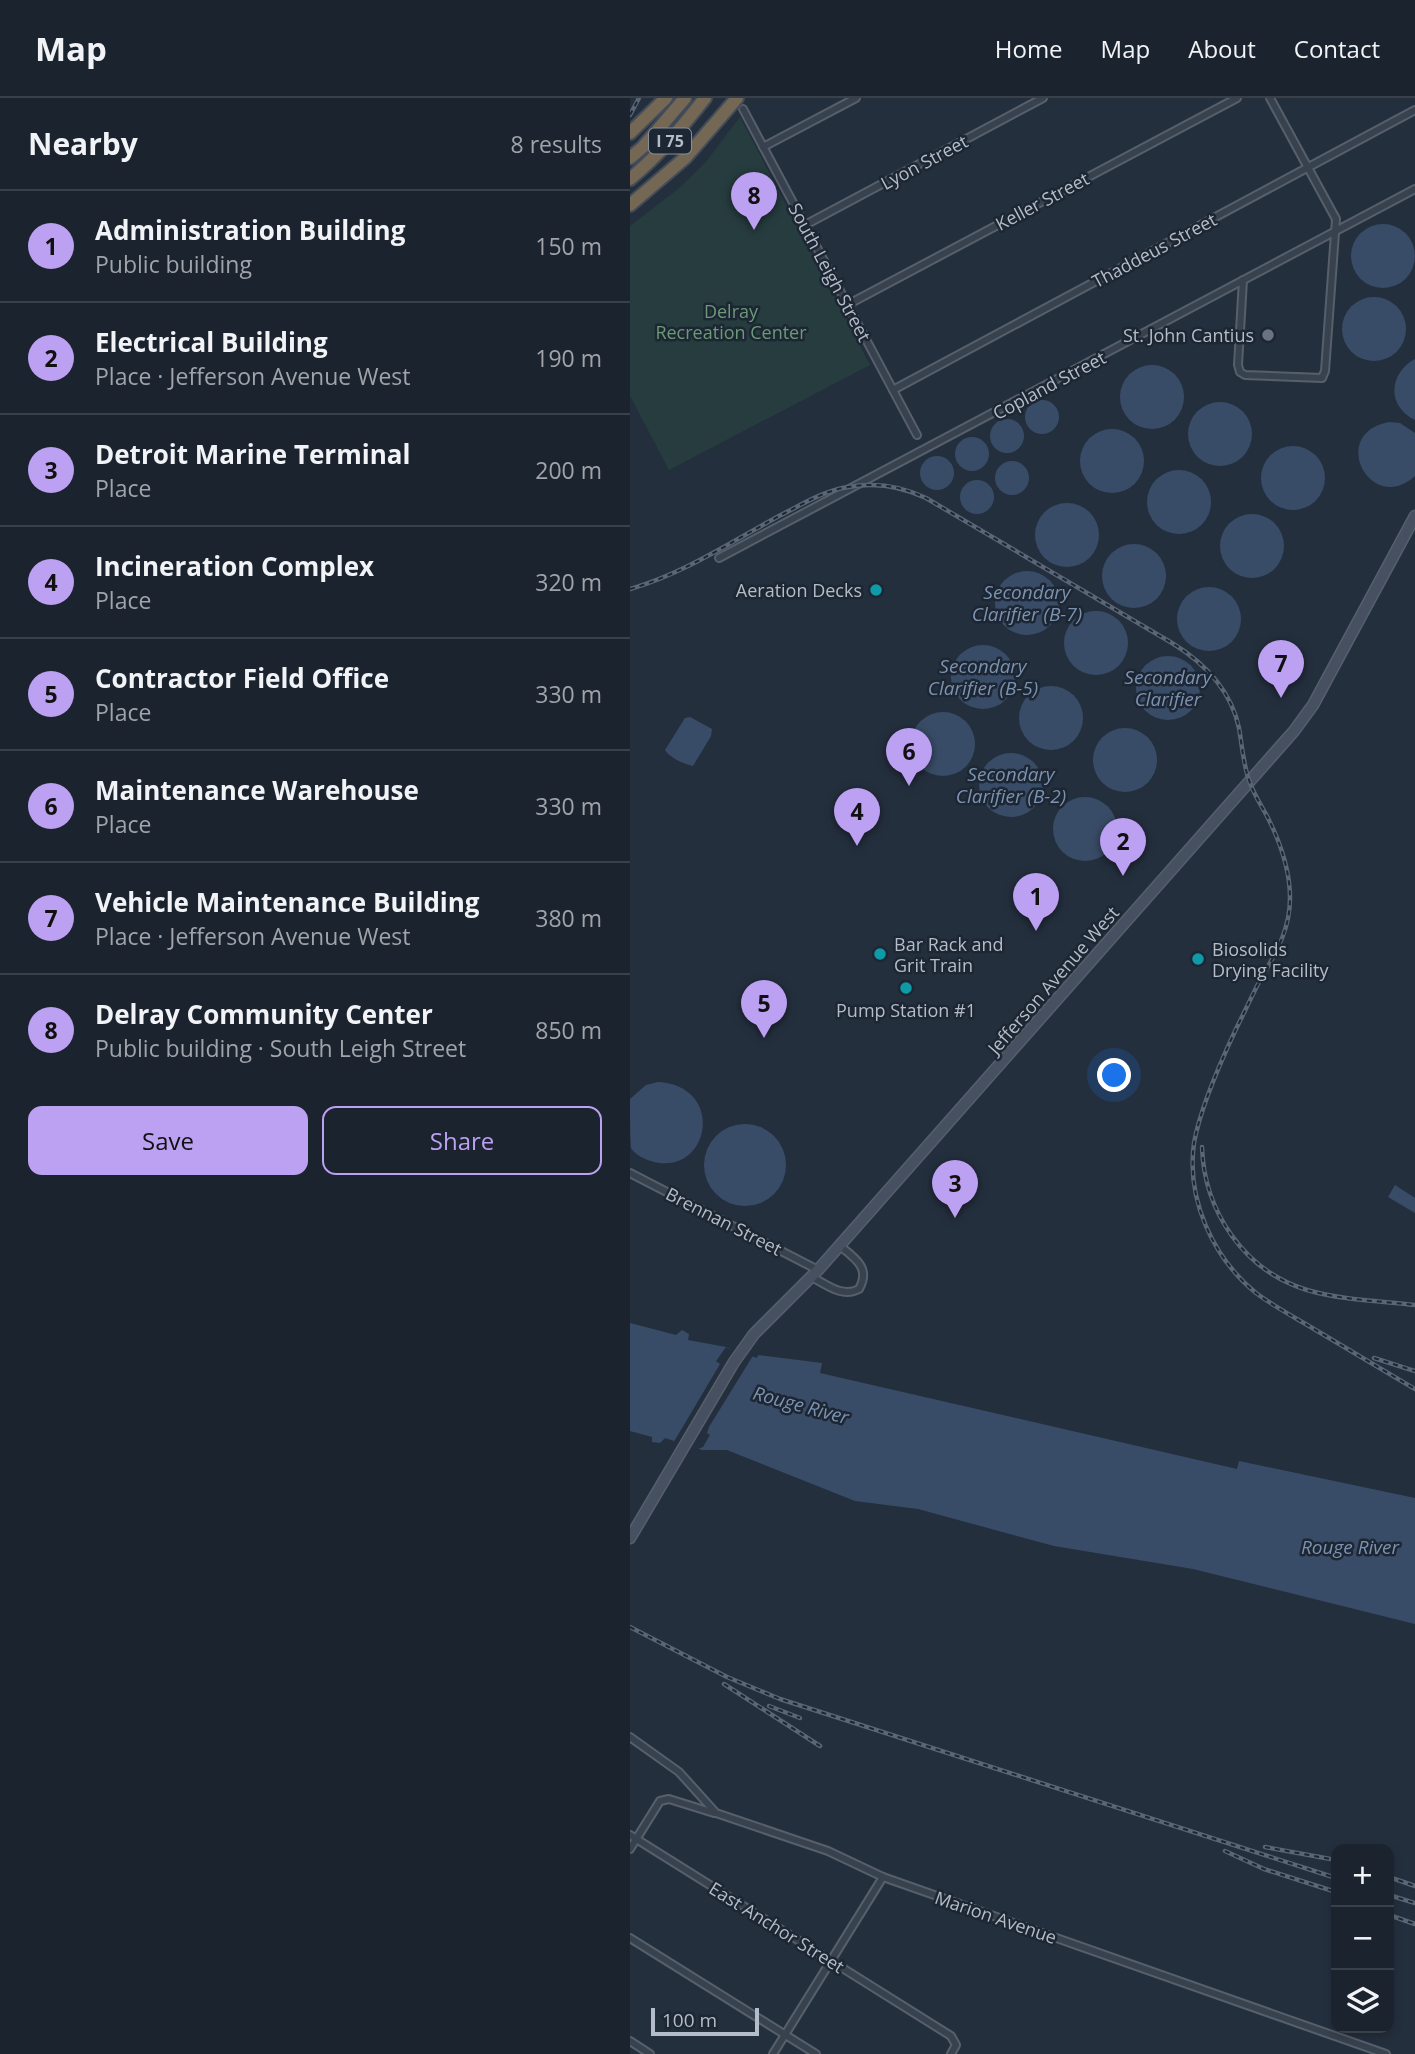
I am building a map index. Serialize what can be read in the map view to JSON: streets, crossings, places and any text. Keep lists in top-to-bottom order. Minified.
{"streets":{"highway":["I 75"],"main road":["Jefferson Avenue West"],"street":["Lyon Street","Keller Street","Thaddeus Street","South Leigh Street","Copland Street","Brennan Street","Marion Avenue","East Anchor Street"]},"crossings":[["Lyon Street","South Leigh Street"],["Keller Street","South Leigh Street"],["Thaddeus Street","South Leigh Street"],["Jefferson Avenue West","Brennan Street"]],"water":["Secondary Clarifier (B-7)","Secondary Clarifier (B-5)","Secondary Clarifier","Secondary Clarifier (B-2)","Rouge River"],"parks":["Delray Recreation Center"],"places":["St. John Cantius","Aeration Decks","Bar Rack and Grit Train","Biosolids Drying Facility","Pump Station #1"],"scale_bar":"100 m","page":{"header":"Map","nav":["Home","Map","About","Contact"],"heading":["Nearby","8 results"],"pins":["8","7","6","4","2","1","5","3"],"list":[{"mark":"1","name":"Administration Building","note":"Public building","value":"150 m"},{"mark":"2","name":"Electrical Building","note":"Place · Jefferson Avenue West","value":"190 m"},{"mark":"3","name":"Detroit Marine Terminal","note":"Place","value":"200 m"},{"mark":"4","name":"Incineration Complex","note":"Place","value":"320 m"},{"mark":"5","name":"Contractor Field Office","note":"Place","value":"330 m"},{"mark":"6","name":"Maintenance Warehouse","note":"Place","value":"330 m"},{"mark":"7","name":"Vehicle Maintenance Building","note":"Place · Jefferson Avenue West","value":"380 m"},{"mark":"8","name":"Delray Community Center","note":"Public building · South Leigh Street","value":"850 m"}],"buttons":["Save","Share"],"map_buttons":["+","−"],"scale":"100 m"}}
